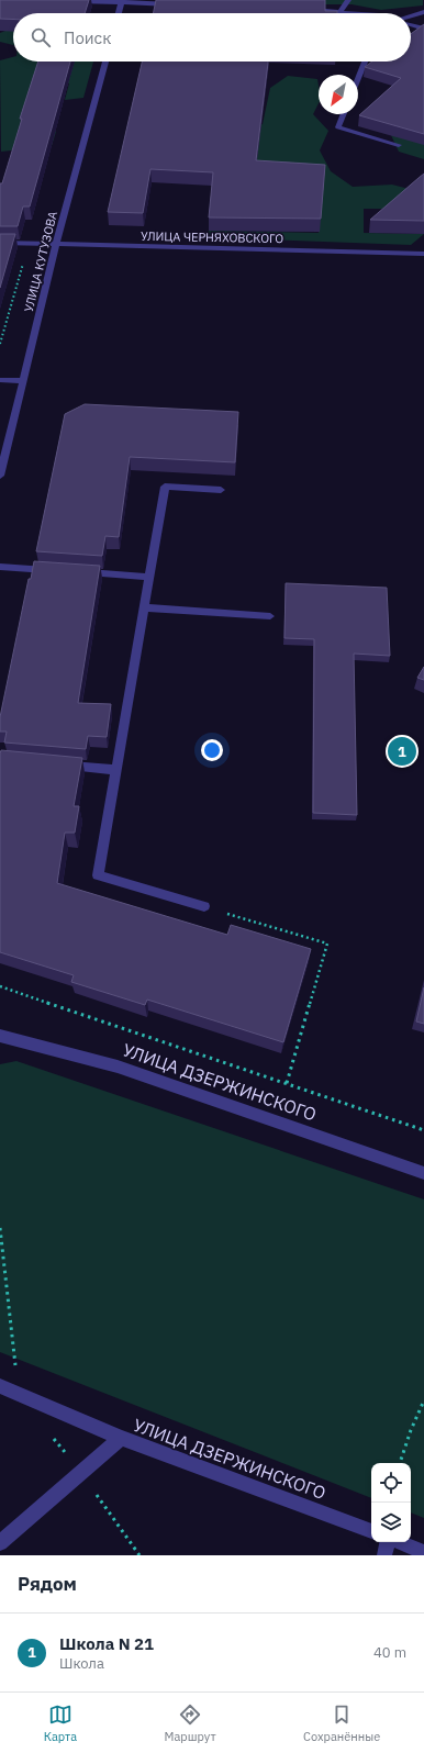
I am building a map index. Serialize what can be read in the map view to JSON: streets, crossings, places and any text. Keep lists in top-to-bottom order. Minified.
{"streets":{"street":["УЛИЦА ЧЕРНЯХОВСКОГО","УЛИЦА КУТУЗОВА","УЛИЦА ДЗЕРЖИНСКОГО"]},"crossings":[["УЛИЦА ЧЕРНЯХОВСКОГО","УЛИЦА КУТУЗОВА"]],"north":"bottom left","page":{"search":"Поиск","pins":"1","heading":"Рядом","list":[{"mark":"1","name":"Школа N 21","note":"Школа","value":"40 m"}],"nav":["Карта","Маршрут","Сохранённые"]}}
